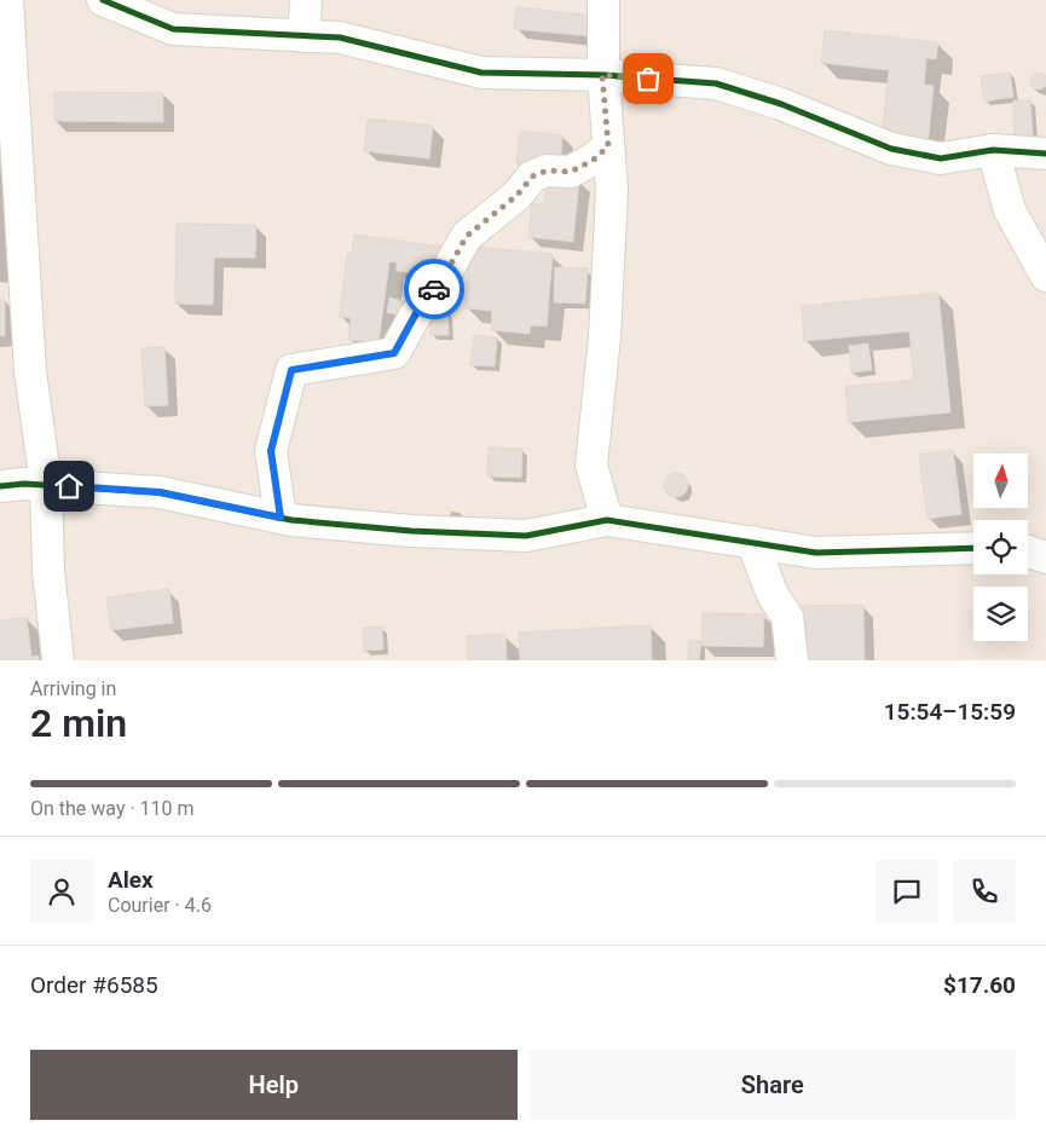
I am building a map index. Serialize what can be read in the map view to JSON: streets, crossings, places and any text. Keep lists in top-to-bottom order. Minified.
{"north":"top","page":{"heading":["2 min","Arriving in","15:54–15:59"],"panel":["Alex","Courier · 4.6","Order #6585","$17.60"],"bar":"On the way · 110 m","buttons":["Help","Share"]}}
